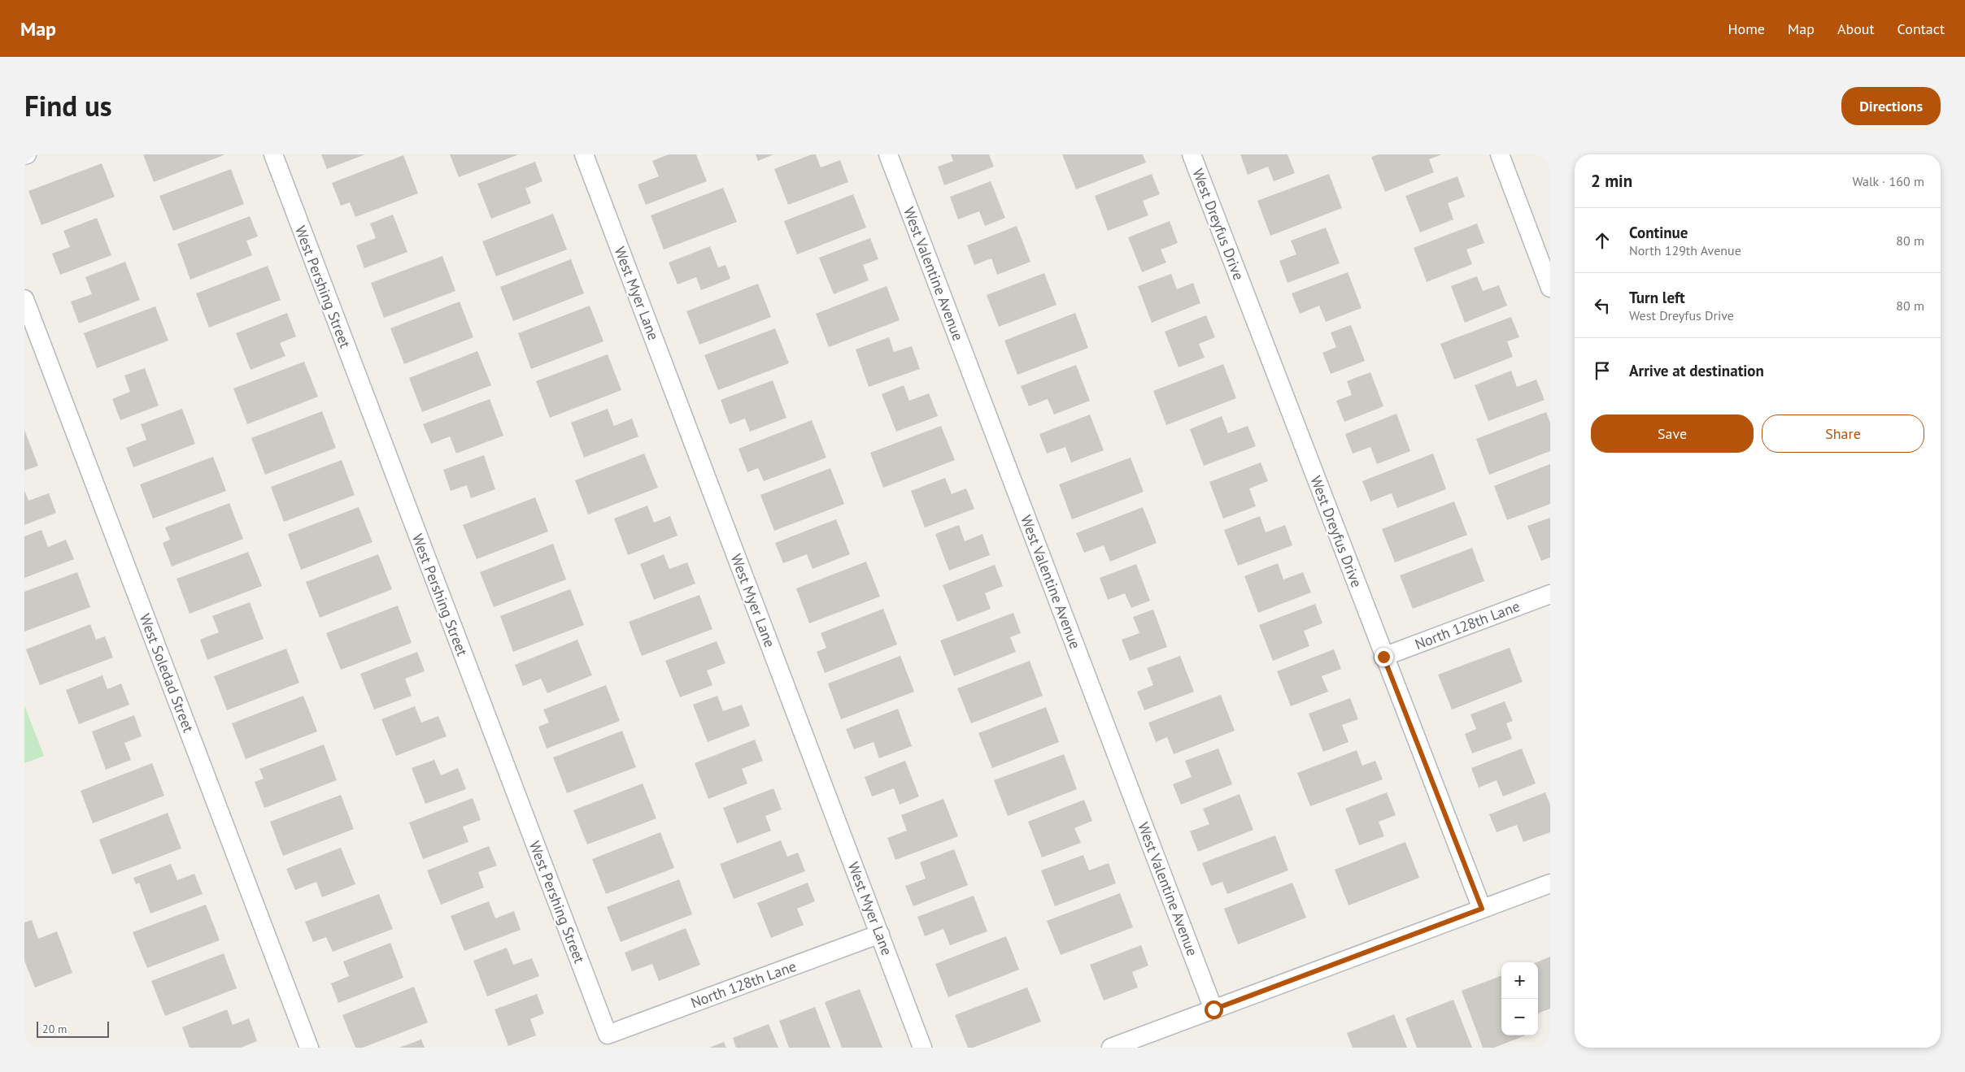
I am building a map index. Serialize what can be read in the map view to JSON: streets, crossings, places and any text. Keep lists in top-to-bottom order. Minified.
{"streets":{"street":["West Dreyfus Drive","West Valentine Avenue","West Pershing Street","West Myer Lane","North 128th Lane","West Soledad Street"]},"crossings":[["West Dreyfus Drive","North 128th Lane"],["West Pershing Street","North 128th Lane"],["West Myer Lane","North 128th Lane"]],"scale_bar":"20 m","page":{"header":"Map","nav":["Home","Map","About","Contact"],"title":"Find us","buttons":["Directions",["Save","Share"]],"heading":["2 min","Walk · 160 m"],"list":[["Continue","North 129th Avenue","80 m"],["Turn left","West Dreyfus Drive","80 m"],"Arrive at destination"],"map_buttons":["+","−"],"scale":"20 m"}}
